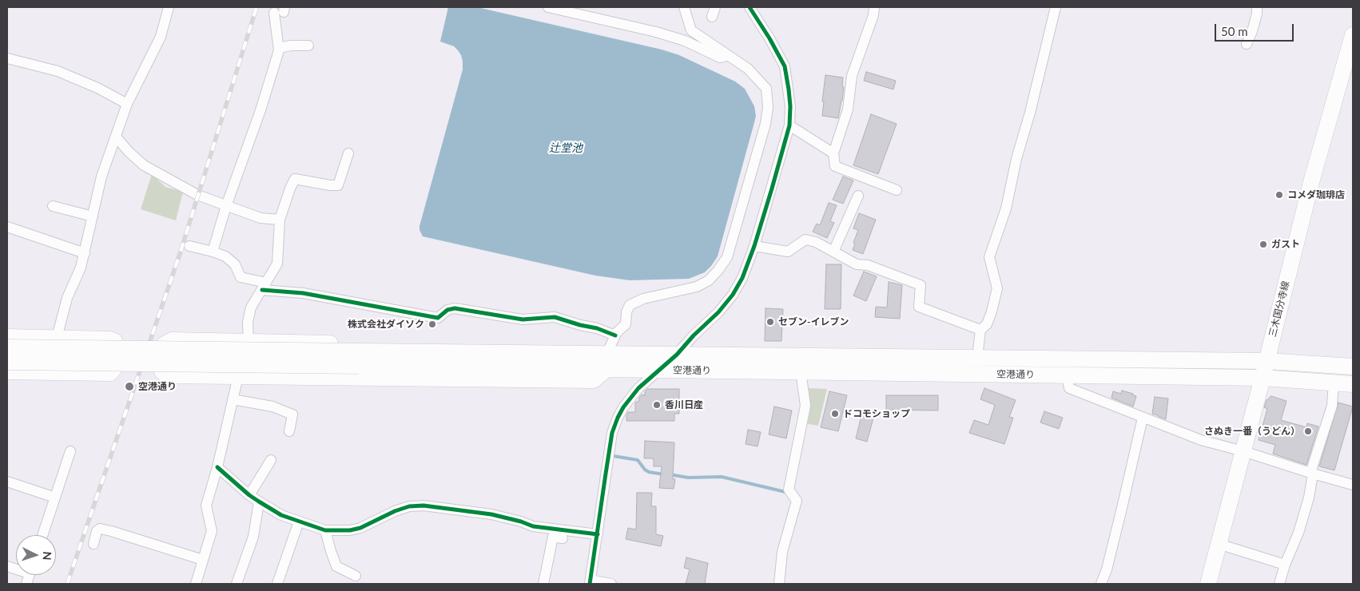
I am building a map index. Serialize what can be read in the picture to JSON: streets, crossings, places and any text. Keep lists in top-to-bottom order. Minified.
{"streets":{"main road":["三木国分寺線","空港通り"]},"crossings":[["三木国分寺線","空港通り"]],"water":["辻堂池"],"places":["コメダ珈琲店","ガスト","セブン-イレブン","株式会社ダイソク","空港通り","香川日産","ドコモショップ","さぬき一番（うどん）"],"scale_bar":"50 m","north":"right"}
